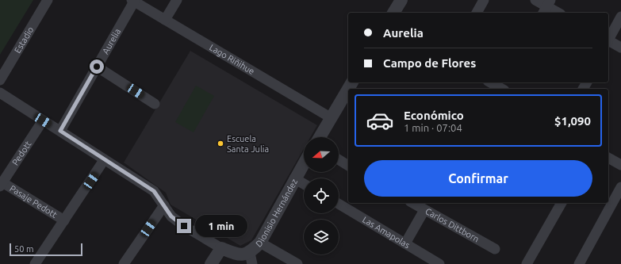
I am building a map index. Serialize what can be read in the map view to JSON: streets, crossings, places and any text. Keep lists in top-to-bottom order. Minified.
{"streets":{"street":["Estadio","Aurelia","Lago Riñihue","Pedott","Pasaje Pedott","Dionisio Hernández","Carlos Dittborn","Las Amapolas"]},"crossings":[["Aurelia","Lago Riñihue"],["Pedott","Pasaje Pedott"]],"places":["Escuela Santa Julia"],"scale_bar":"50 m","north":"left","page":{"banner":["Aurelia","Campo de Flores"],"list":[{"name":"Económico","note":"1 min · 07:04","value":"$1,090"}],"buttons":"Confirmar","bubble":"1 min","scale":"50 m"}}
